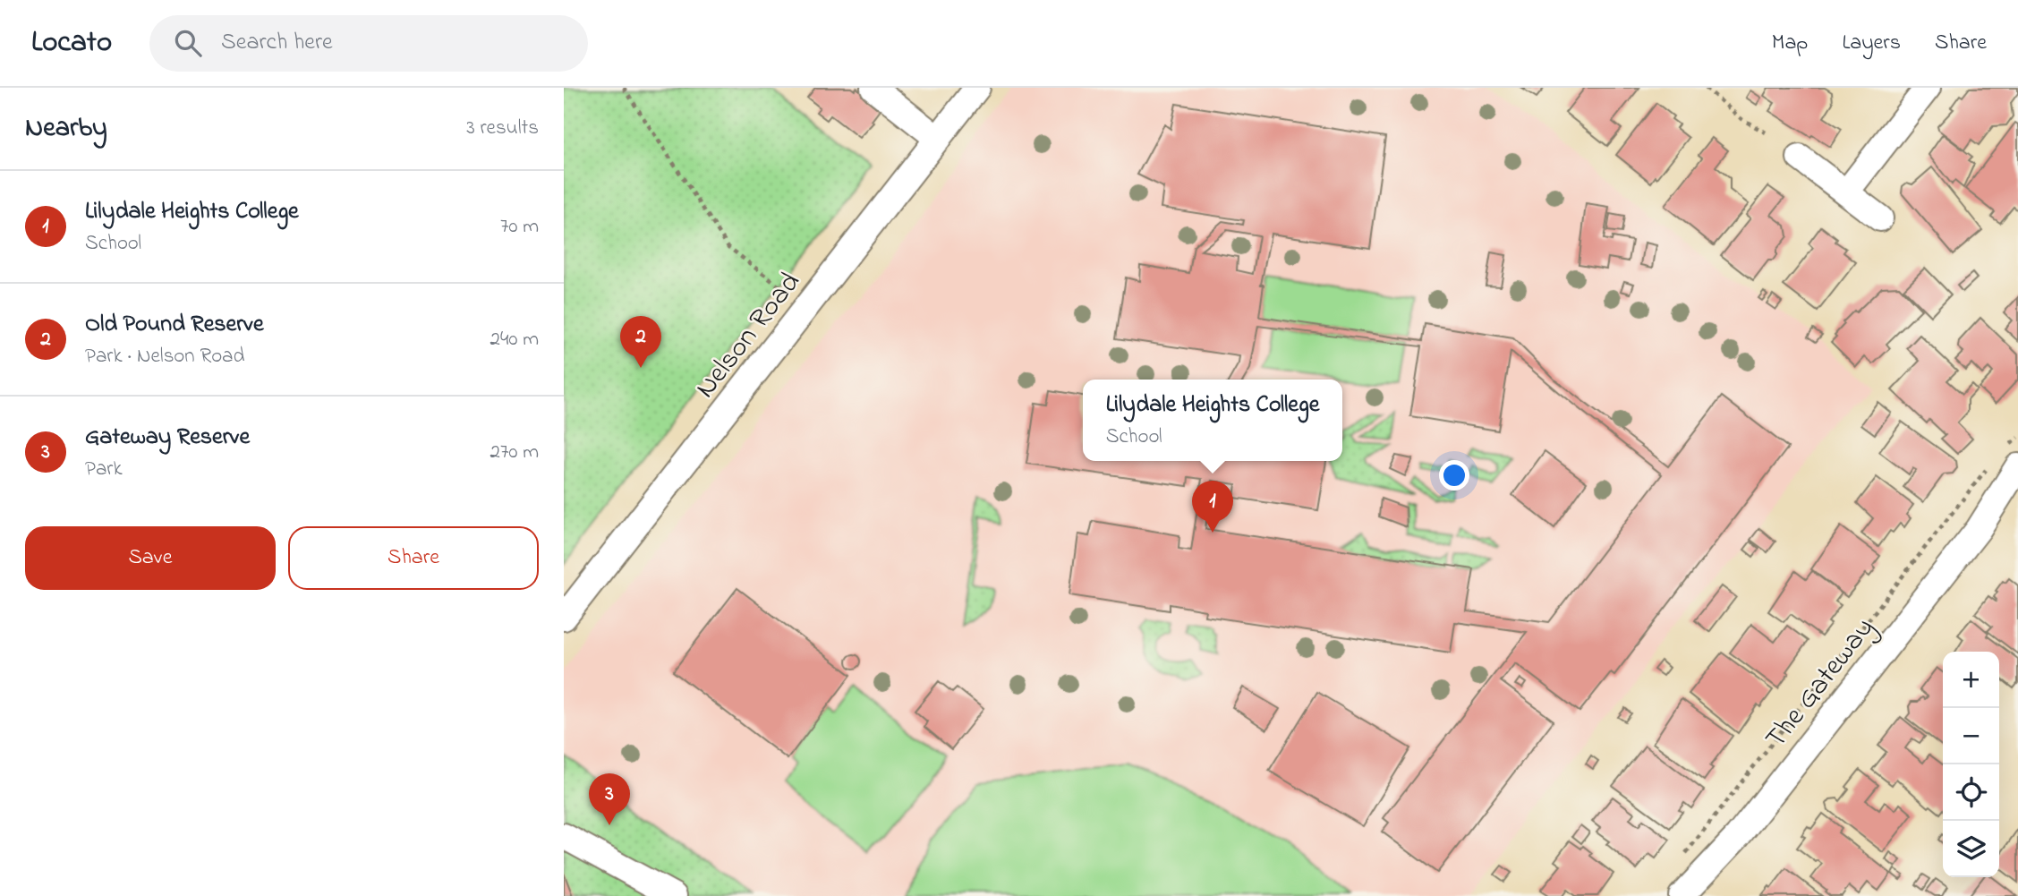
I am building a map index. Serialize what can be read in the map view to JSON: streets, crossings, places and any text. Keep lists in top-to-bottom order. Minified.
{"streets":{"street":["Nelson Road","The Gateway"]},"page":{"header":"Locato","search":"Search here","nav":["Map","Layers","Share"],"heading":["Nearby","3 results"],"list":[{"mark":"1","name":"Lilydale Heights College","note":"School","value":"70 m"},{"mark":"2","name":"Old Pound Reserve","note":"Park · Nelson Road","value":"240 m"},{"mark":"3","name":"Gateway Reserve","note":"Park","value":"270 m"}],"pins":["2","1","3"],"popup":["Lilydale Heights College","School"],"buttons":["Save","Share"],"map_buttons":["+","−"]}}
